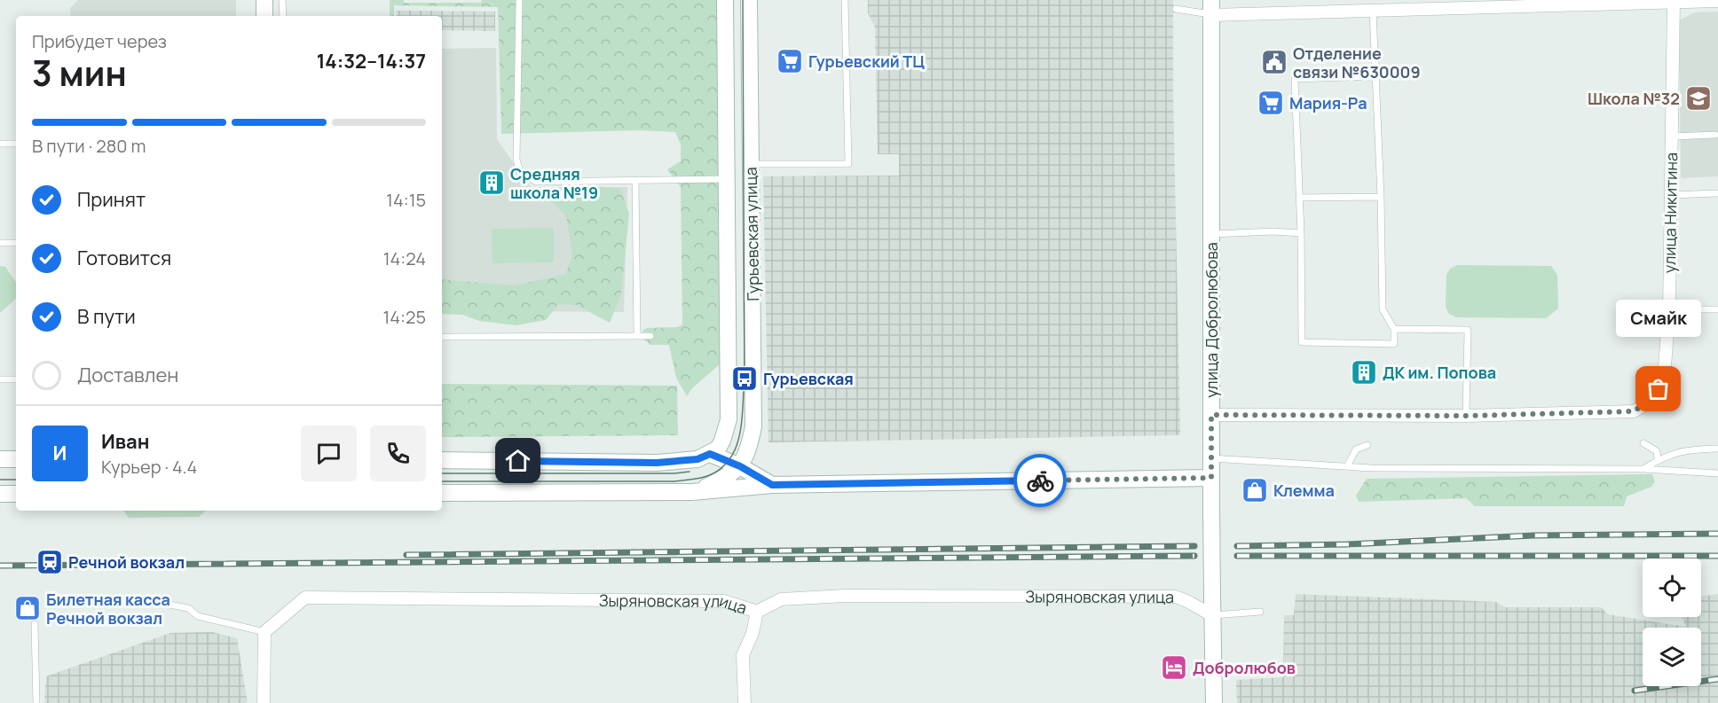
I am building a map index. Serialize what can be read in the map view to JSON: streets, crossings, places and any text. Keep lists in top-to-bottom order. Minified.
{"streets":{"main road":["Гурьевская улица","улица Добролюбова"],"street":["улица Никитина","Зыряновская улица"]},"crossings":[["улица Добролюбова","Зыряновская улица"]],"places":{"supermarket":["Гурьевский ТЦ","Мария-Ра"],"public building":["Отделение связи №630009"],"school or university":["Школа №32"],"building":["Средняя школа №19","ДК им. Попова"],"bus stop":["Гурьевская"],"other":["Смайк"],"shop":["Клемма","Билетная касса Речной вокзал"],"station":["Речной вокзал"],"hotel":["Добролюбов"]},"page":{"heading":["3 мин","Прибудет через","14:32–14:37"],"panel":["Иван","Курьер · 4.4"],"bar":"В пути · 280 m","list":[["Принят","14:15"],["Готовится","14:24"],["В пути","14:25"],"Доставлен"],"bubble":"Смайк","round":"И"}}
